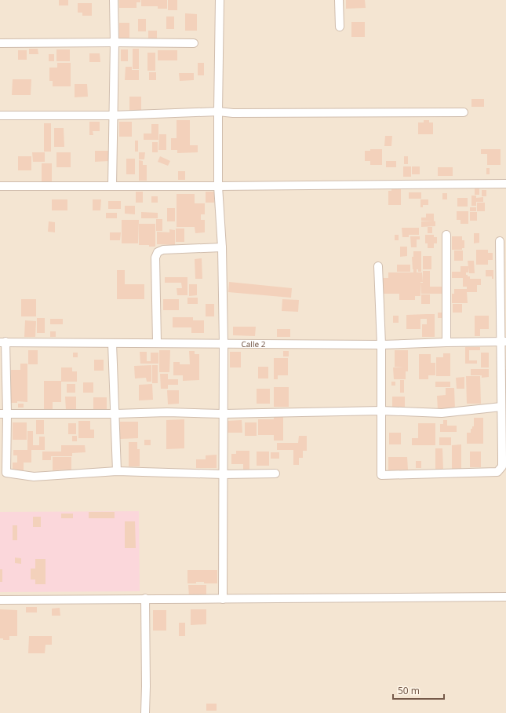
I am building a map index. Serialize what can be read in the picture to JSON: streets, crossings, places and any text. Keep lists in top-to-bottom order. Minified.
{"streets":{"street":["Calle 2"]},"scale_bar":"50 m"}
